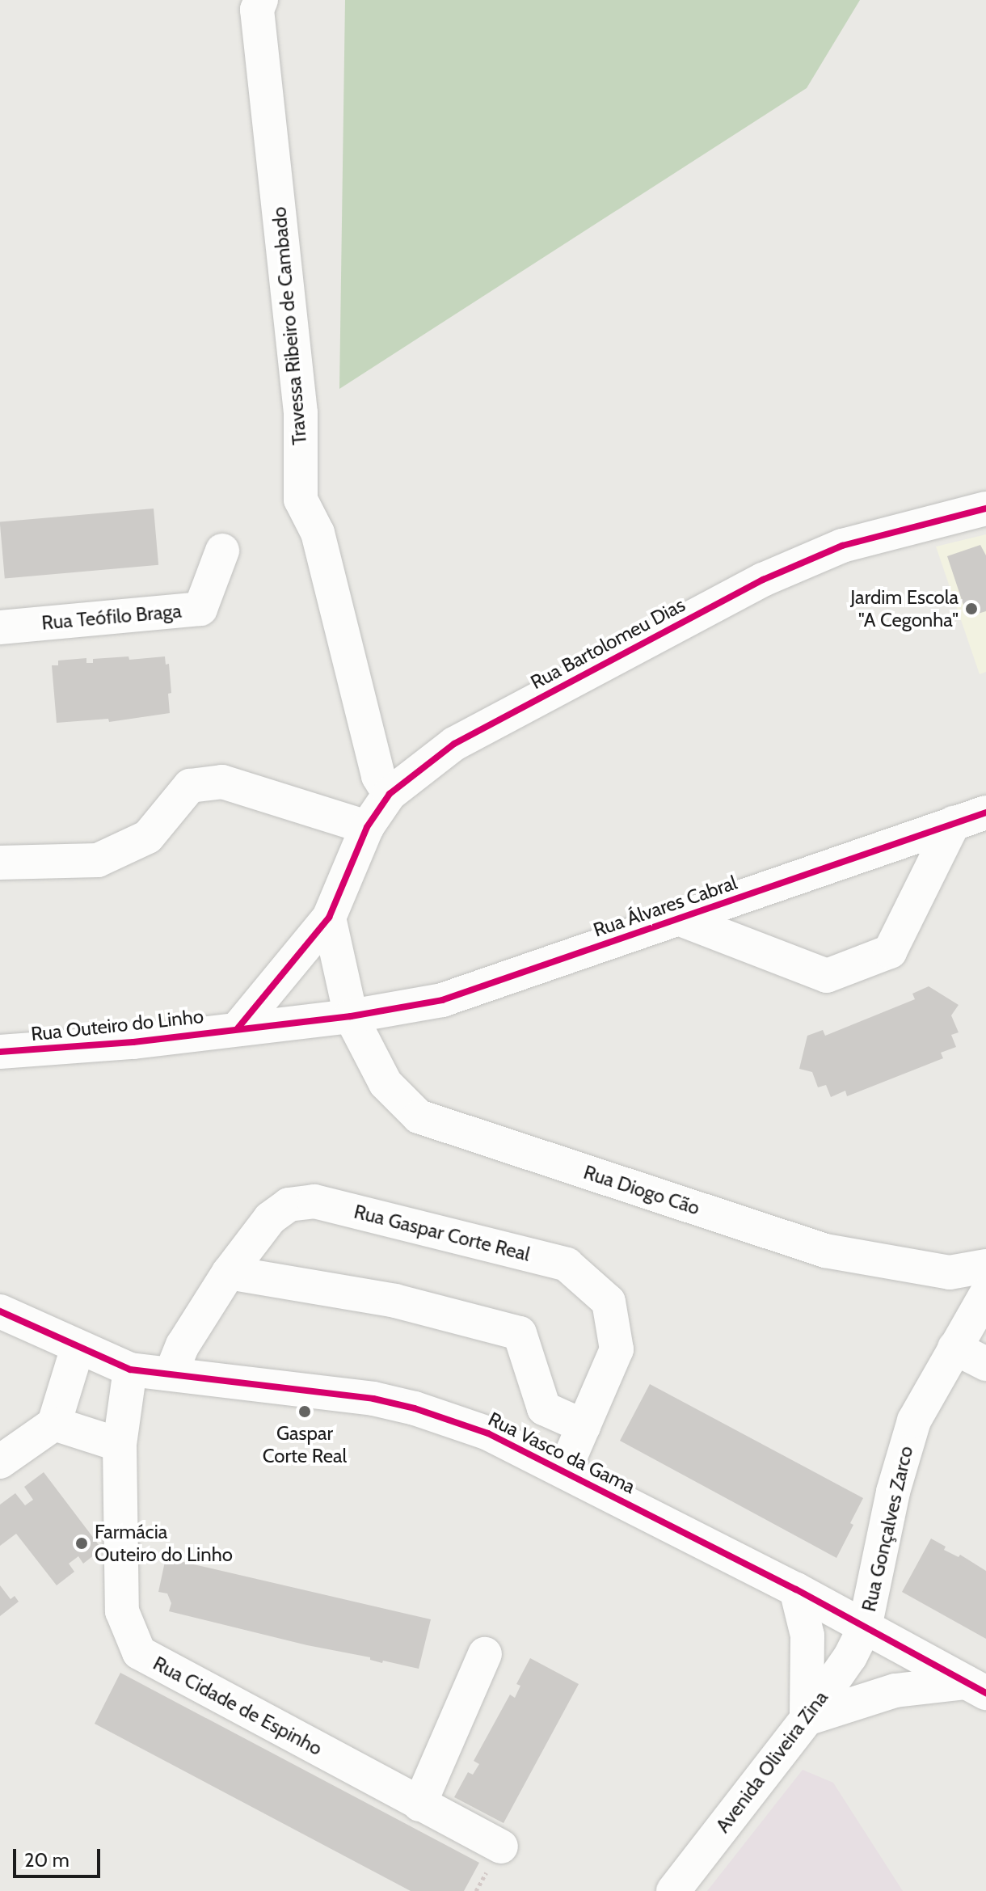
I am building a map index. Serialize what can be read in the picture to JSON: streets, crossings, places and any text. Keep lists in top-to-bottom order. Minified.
{"streets":{"street":["Travessa Ribeiro de Cambado","Rua Teófilo Braga","Rua Bartolomeu Dias","Rua Álvares Cabral","Rua Outeiro do Linho","Rua Diogo Cão","Rua Gaspar Corte Real","Rua Vasco da Gama","Rua Gonçalves Zarco","Rua Cidade de Espinho","Avenida Oliveira Zina"]},"crossings":[["Travessa Ribeiro de Cambado","Rua Bartolomeu Dias"],["Rua Bartolomeu Dias","Rua Álvares Cabral"],["Rua Bartolomeu Dias","Rua Outeiro do Linho"],["Rua Bartolomeu Dias","Rua Diogo Cão"],["Rua Álvares Cabral","Rua Outeiro do Linho"],["Rua Álvares Cabral","Rua Diogo Cão"],["Rua Gaspar Corte Real","Rua Vasco da Gama"],["Rua Vasco da Gama","Rua Gonçalves Zarco"],["Rua Vasco da Gama","Rua Cidade de Espinho"],["Rua Vasco da Gama","Avenida Oliveira Zina"],["Rua Gonçalves Zarco","Avenida Oliveira Zina"]],"places":["Jardim Escola \"A Cegonha\"","Gaspar Corte Real","Farmácia Outeiro do Linho"],"scale_bar":"20 m"}
